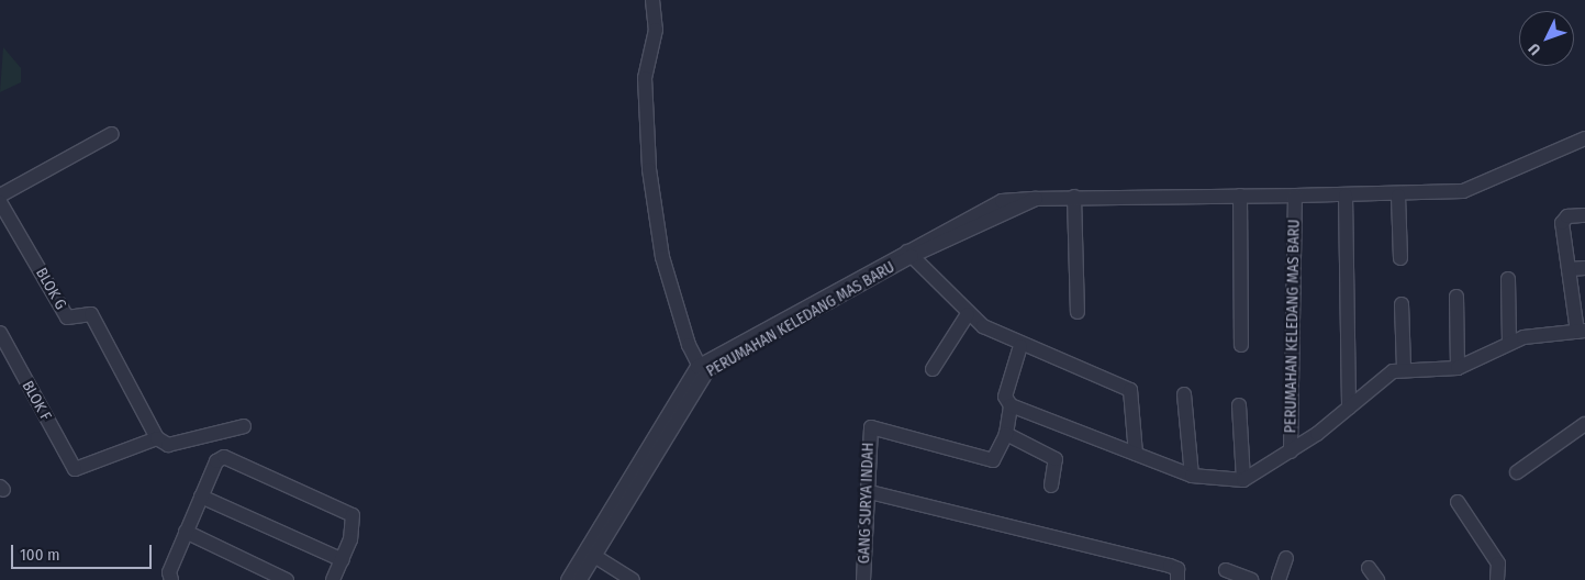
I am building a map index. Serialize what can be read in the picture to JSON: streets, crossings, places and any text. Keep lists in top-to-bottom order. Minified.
{"streets":{"street":["BLOK G","PERUMAHAN KELEDANG MAS BARU","BLOK F","GANG SURYA INDAH"]},"crossings":[["BLOK G","BLOK F"]],"scale_bar":"100 m","north":"bottom left"}
